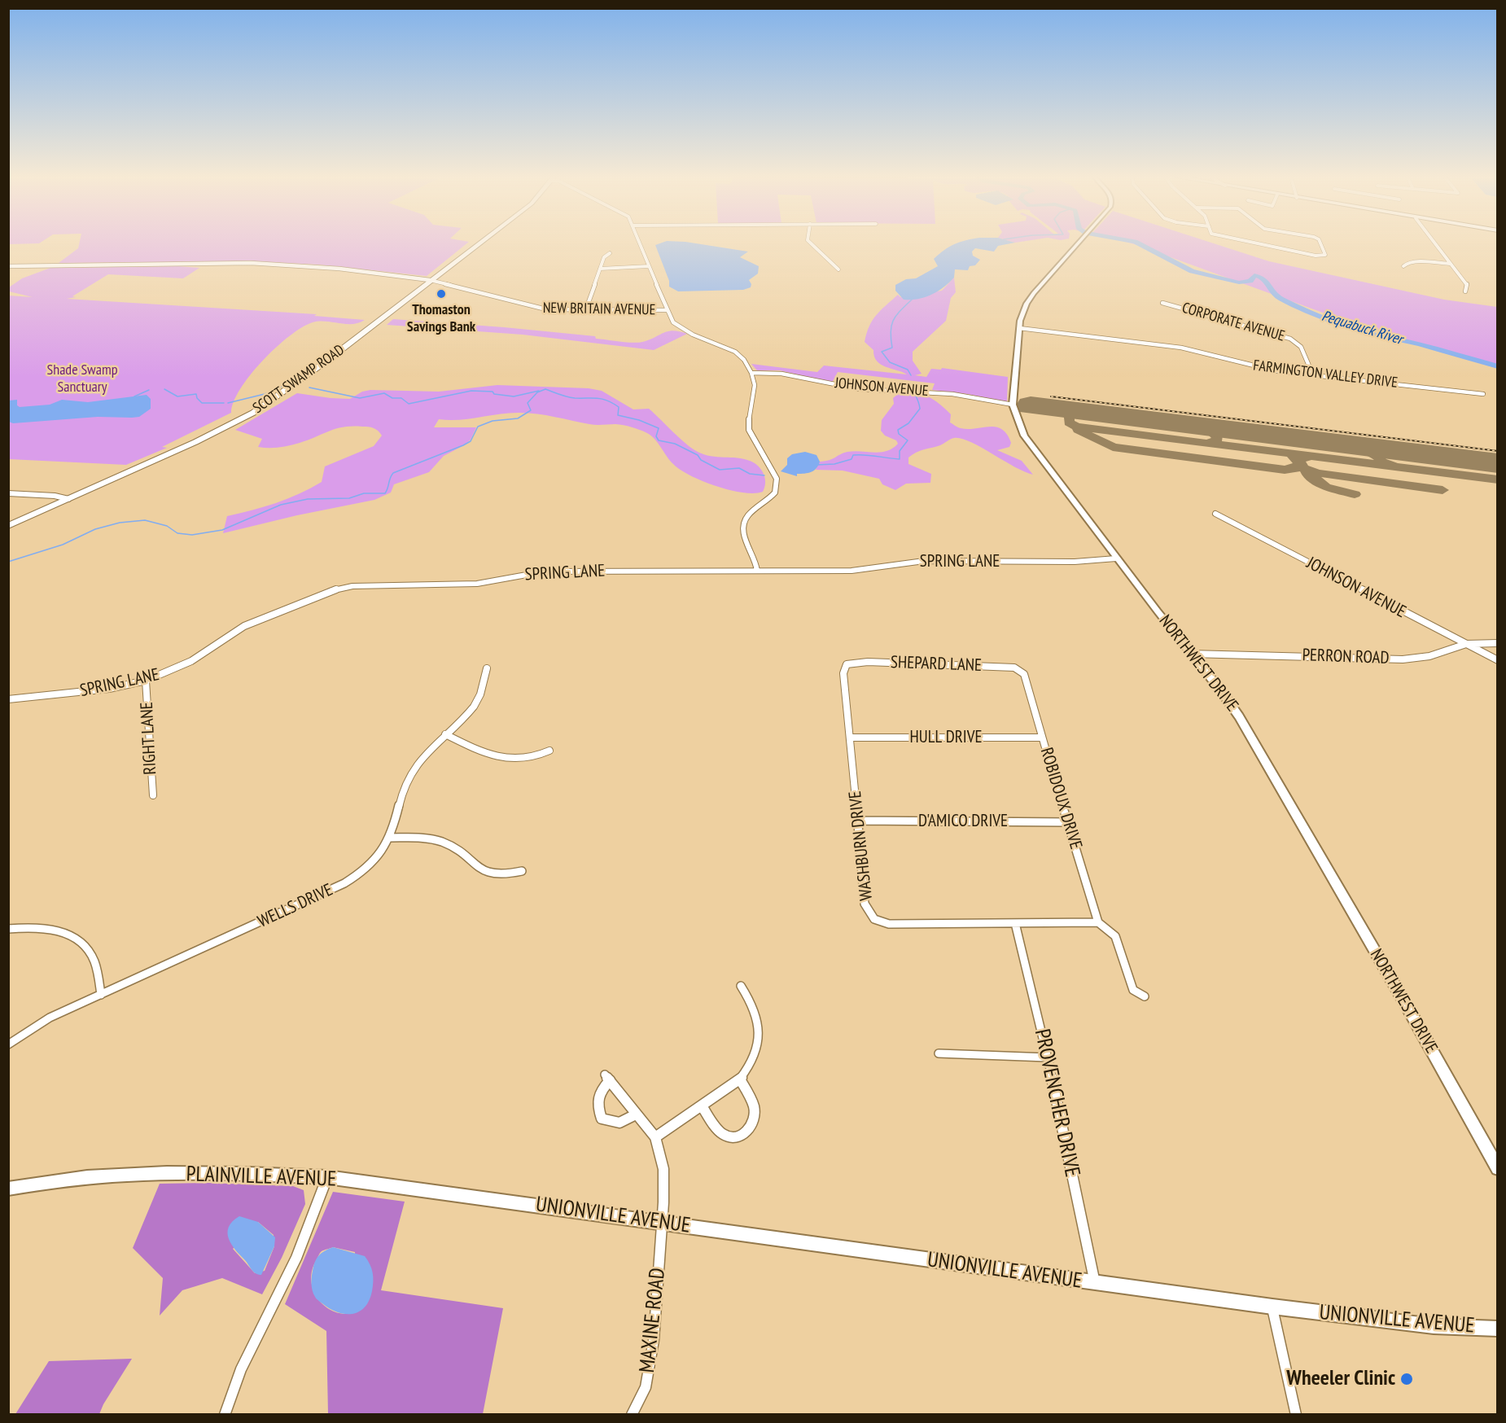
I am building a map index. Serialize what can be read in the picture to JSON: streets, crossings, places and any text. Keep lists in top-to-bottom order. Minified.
{"streets":{"highway":["SCOTT SWAMP ROAD"],"main road":["NORTHWEST DRIVE","PLAINVILLE AVENUE","UNIONVILLE AVENUE"],"street":["NEW BRITAIN AVENUE","CORPORATE AVENUE","FARMINGTON VALLEY DRIVE","JOHNSON AVENUE","SPRING LANE","PERRON ROAD","SHEPARD LANE","HULL DRIVE","RIGHT LANE","ROBIDOUX DRIVE","D'AMICO DRIVE","WASHBURN DRIVE","WELLS DRIVE","PROVENCHER DRIVE","MAXINE ROAD"]},"crossings":[["NEW BRITAIN AVENUE","SCOTT SWAMP ROAD"],["CORPORATE AVENUE","FARMINGTON VALLEY DRIVE"],["FARMINGTON VALLEY DRIVE","NORTHWEST DRIVE"],["JOHNSON AVENUE","PERRON ROAD"],["JOHNSON AVENUE","NORTHWEST DRIVE"],["SPRING LANE","NORTHWEST DRIVE"],["SPRING LANE","RIGHT LANE"],["PERRON ROAD","NORTHWEST DRIVE"],["SHEPARD LANE","ROBIDOUX DRIVE"],["SHEPARD LANE","WASHBURN DRIVE"],["HULL DRIVE","ROBIDOUX DRIVE"],["HULL DRIVE","WASHBURN DRIVE"],["ROBIDOUX DRIVE","D'AMICO DRIVE"],["ROBIDOUX DRIVE","WASHBURN DRIVE"],["D'AMICO DRIVE","WASHBURN DRIVE"],["WASHBURN DRIVE","PROVENCHER DRIVE"],["PROVENCHER DRIVE","UNIONVILLE AVENUE"],["PLAINVILLE AVENUE","UNIONVILLE AVENUE"],["UNIONVILLE AVENUE","MAXINE ROAD"]],"water":["Pequabuck River"],"parks":["Shade Swamp Sanctuary"],"places":["Thomaston Savings Bank","Wheeler Clinic"]}
